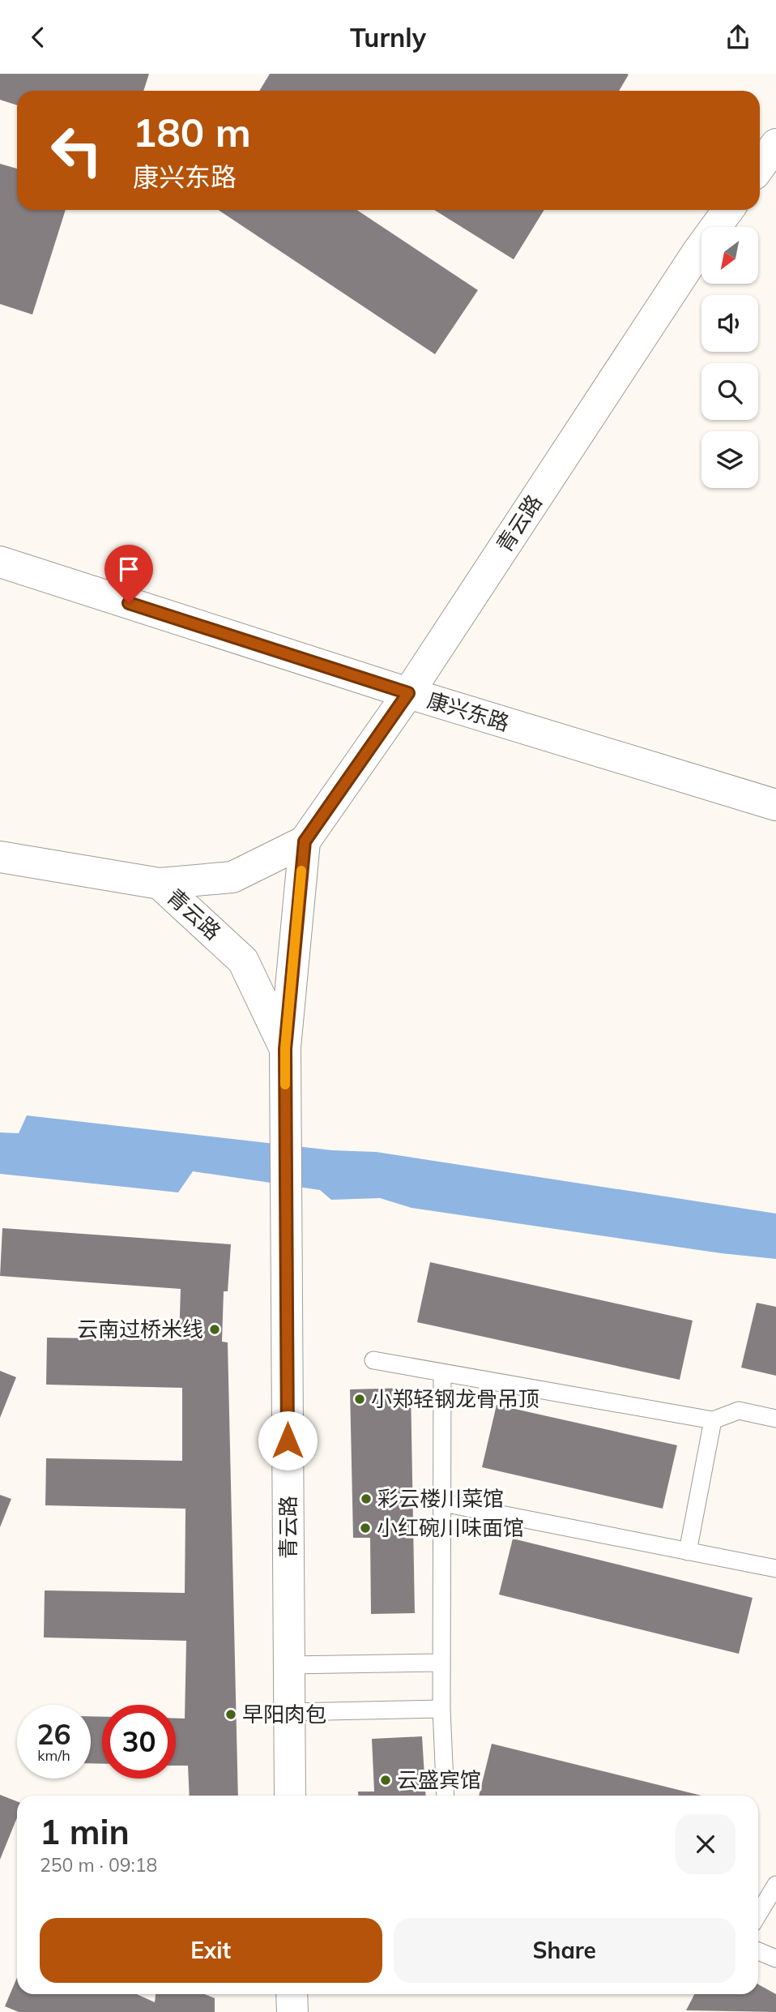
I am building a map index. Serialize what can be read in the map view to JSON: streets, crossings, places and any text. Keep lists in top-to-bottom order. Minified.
{"streets":{"street":["青云路","康兴东路"]},"crossings":[["青云路","康兴东路"]],"places":["云南过桥米线","小郑轻钢龙骨吊顶","彩云楼川菜馆","小红碗川味面馆","早阳肉包","云盛宾馆"],"north":"bottom left","page":{"header":"Turnly","turn":["180 m","康兴东路"],"speed":"26 km/h","limit":"30","heading":["1 min","250 m · 09:18"],"buttons":["Exit","Share"]}}
